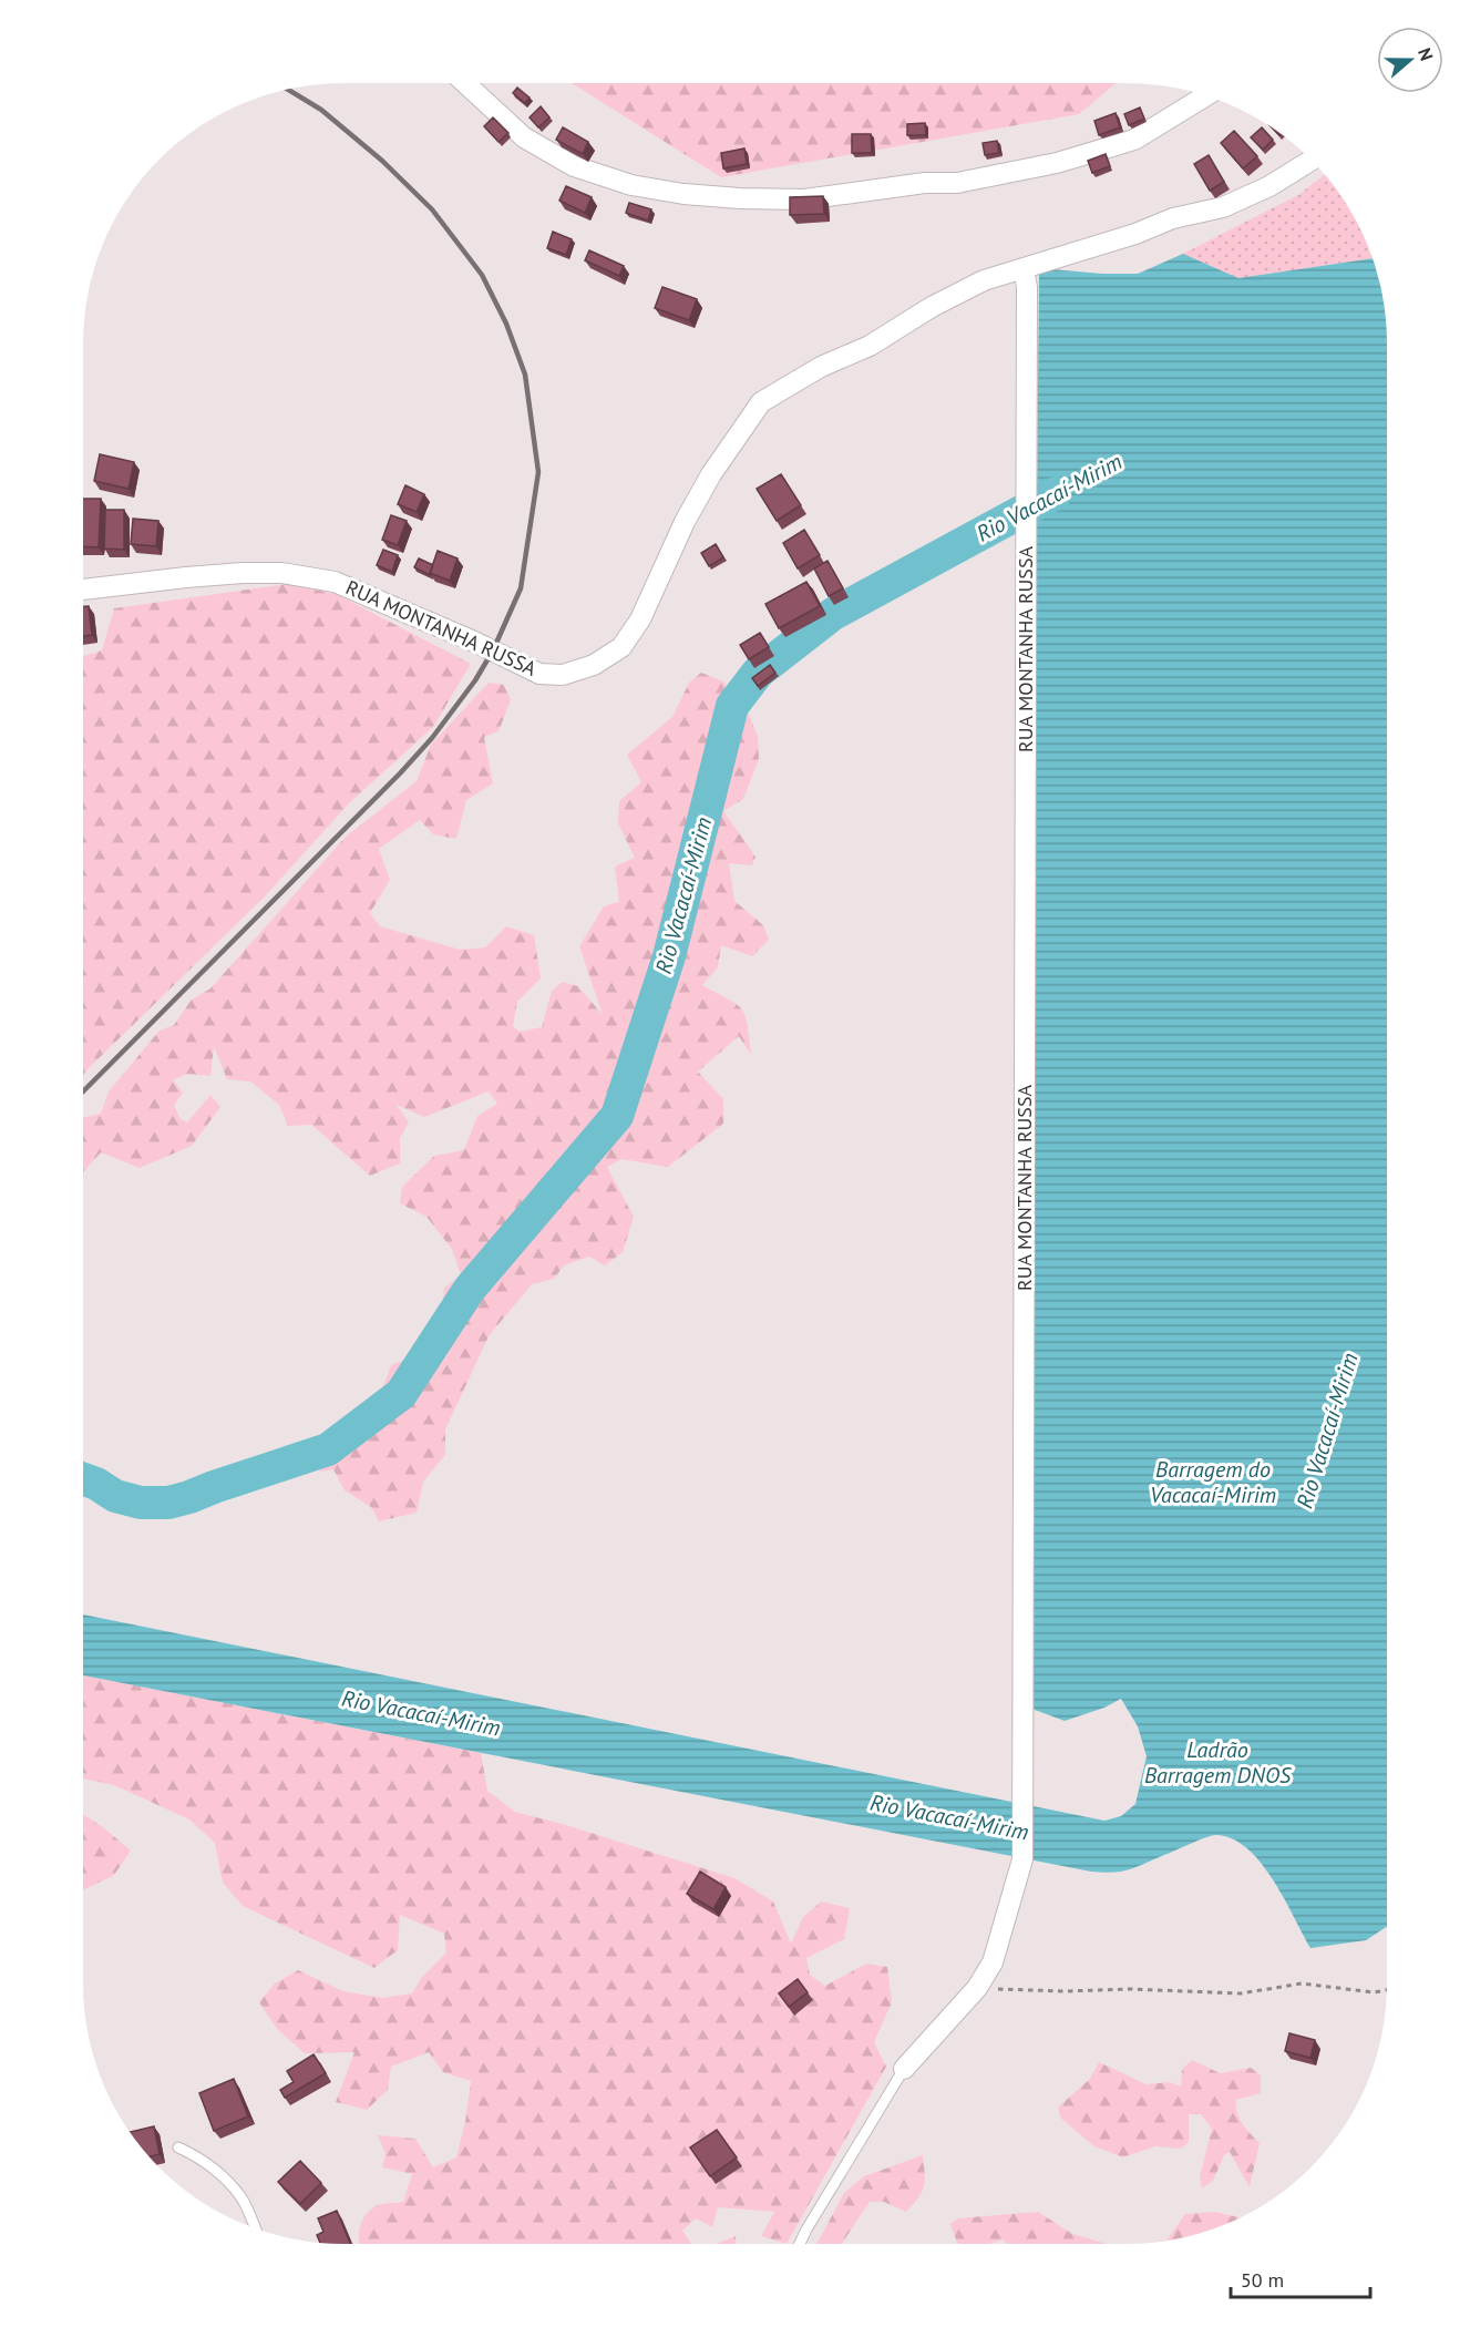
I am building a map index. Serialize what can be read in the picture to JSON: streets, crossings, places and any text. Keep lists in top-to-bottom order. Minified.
{"streets":{"street":["RUA MONTANHA RUSSA"]},"water":["Rio Vacacaí-Mirim","Barragem do Vacacaí-Mirim","Ladrão Barragem DNOS"],"scale_bar":"50 m","north":"right"}
